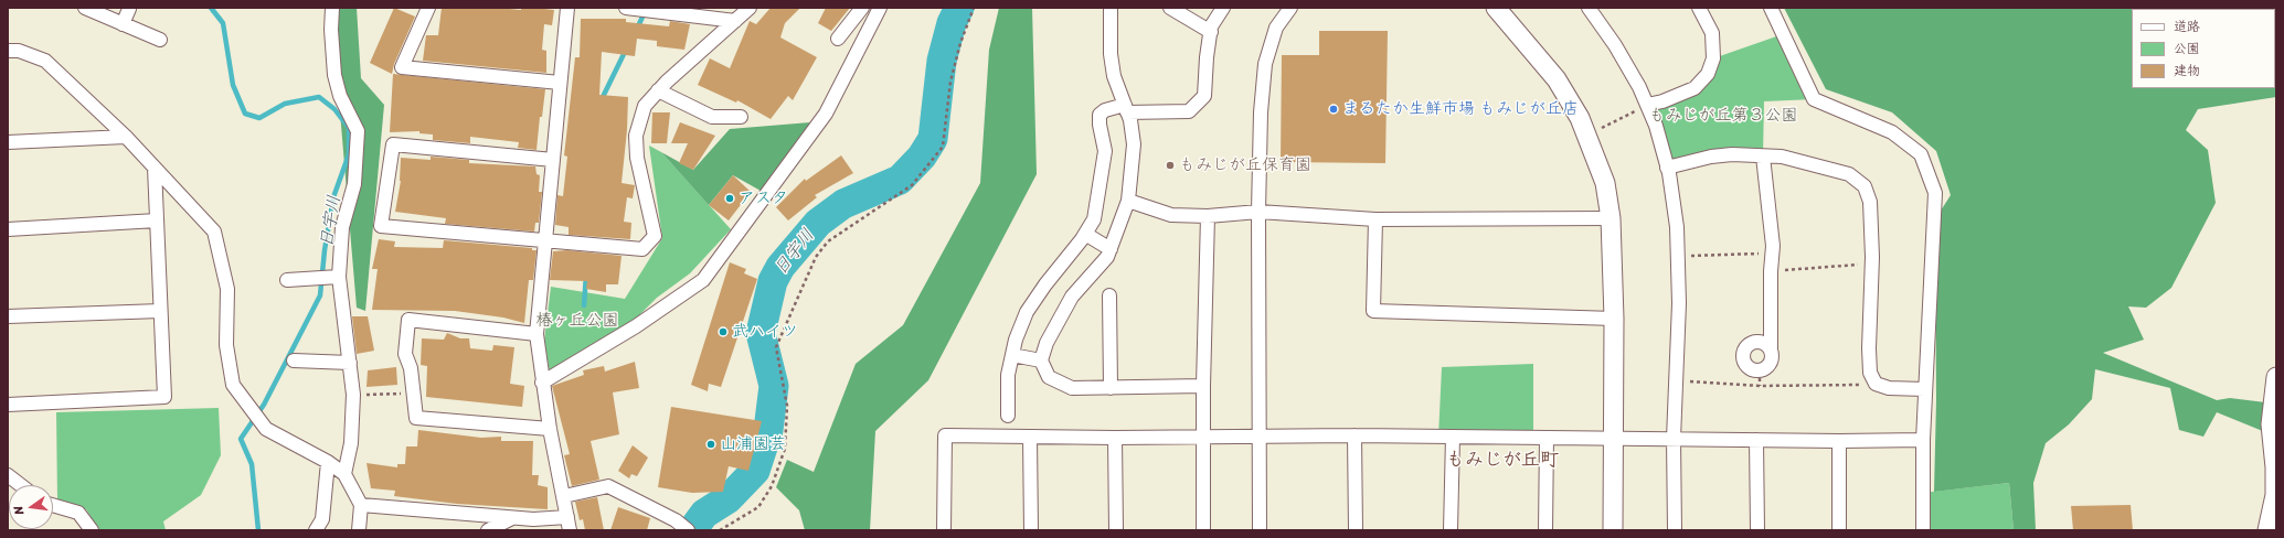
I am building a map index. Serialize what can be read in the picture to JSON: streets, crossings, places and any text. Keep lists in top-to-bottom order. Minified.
{"districts":["もみじが丘町"],"water":["日宇川"],"parks":["もみじが丘第３公園","椿ヶ丘公園"],"places":["まるたか生鮮市場 もみじが丘店","もみじが丘保育園","アスタ","武ハイツ","山浦園芸"],"legend":["道路","公園","建物"],"north":"left"}
